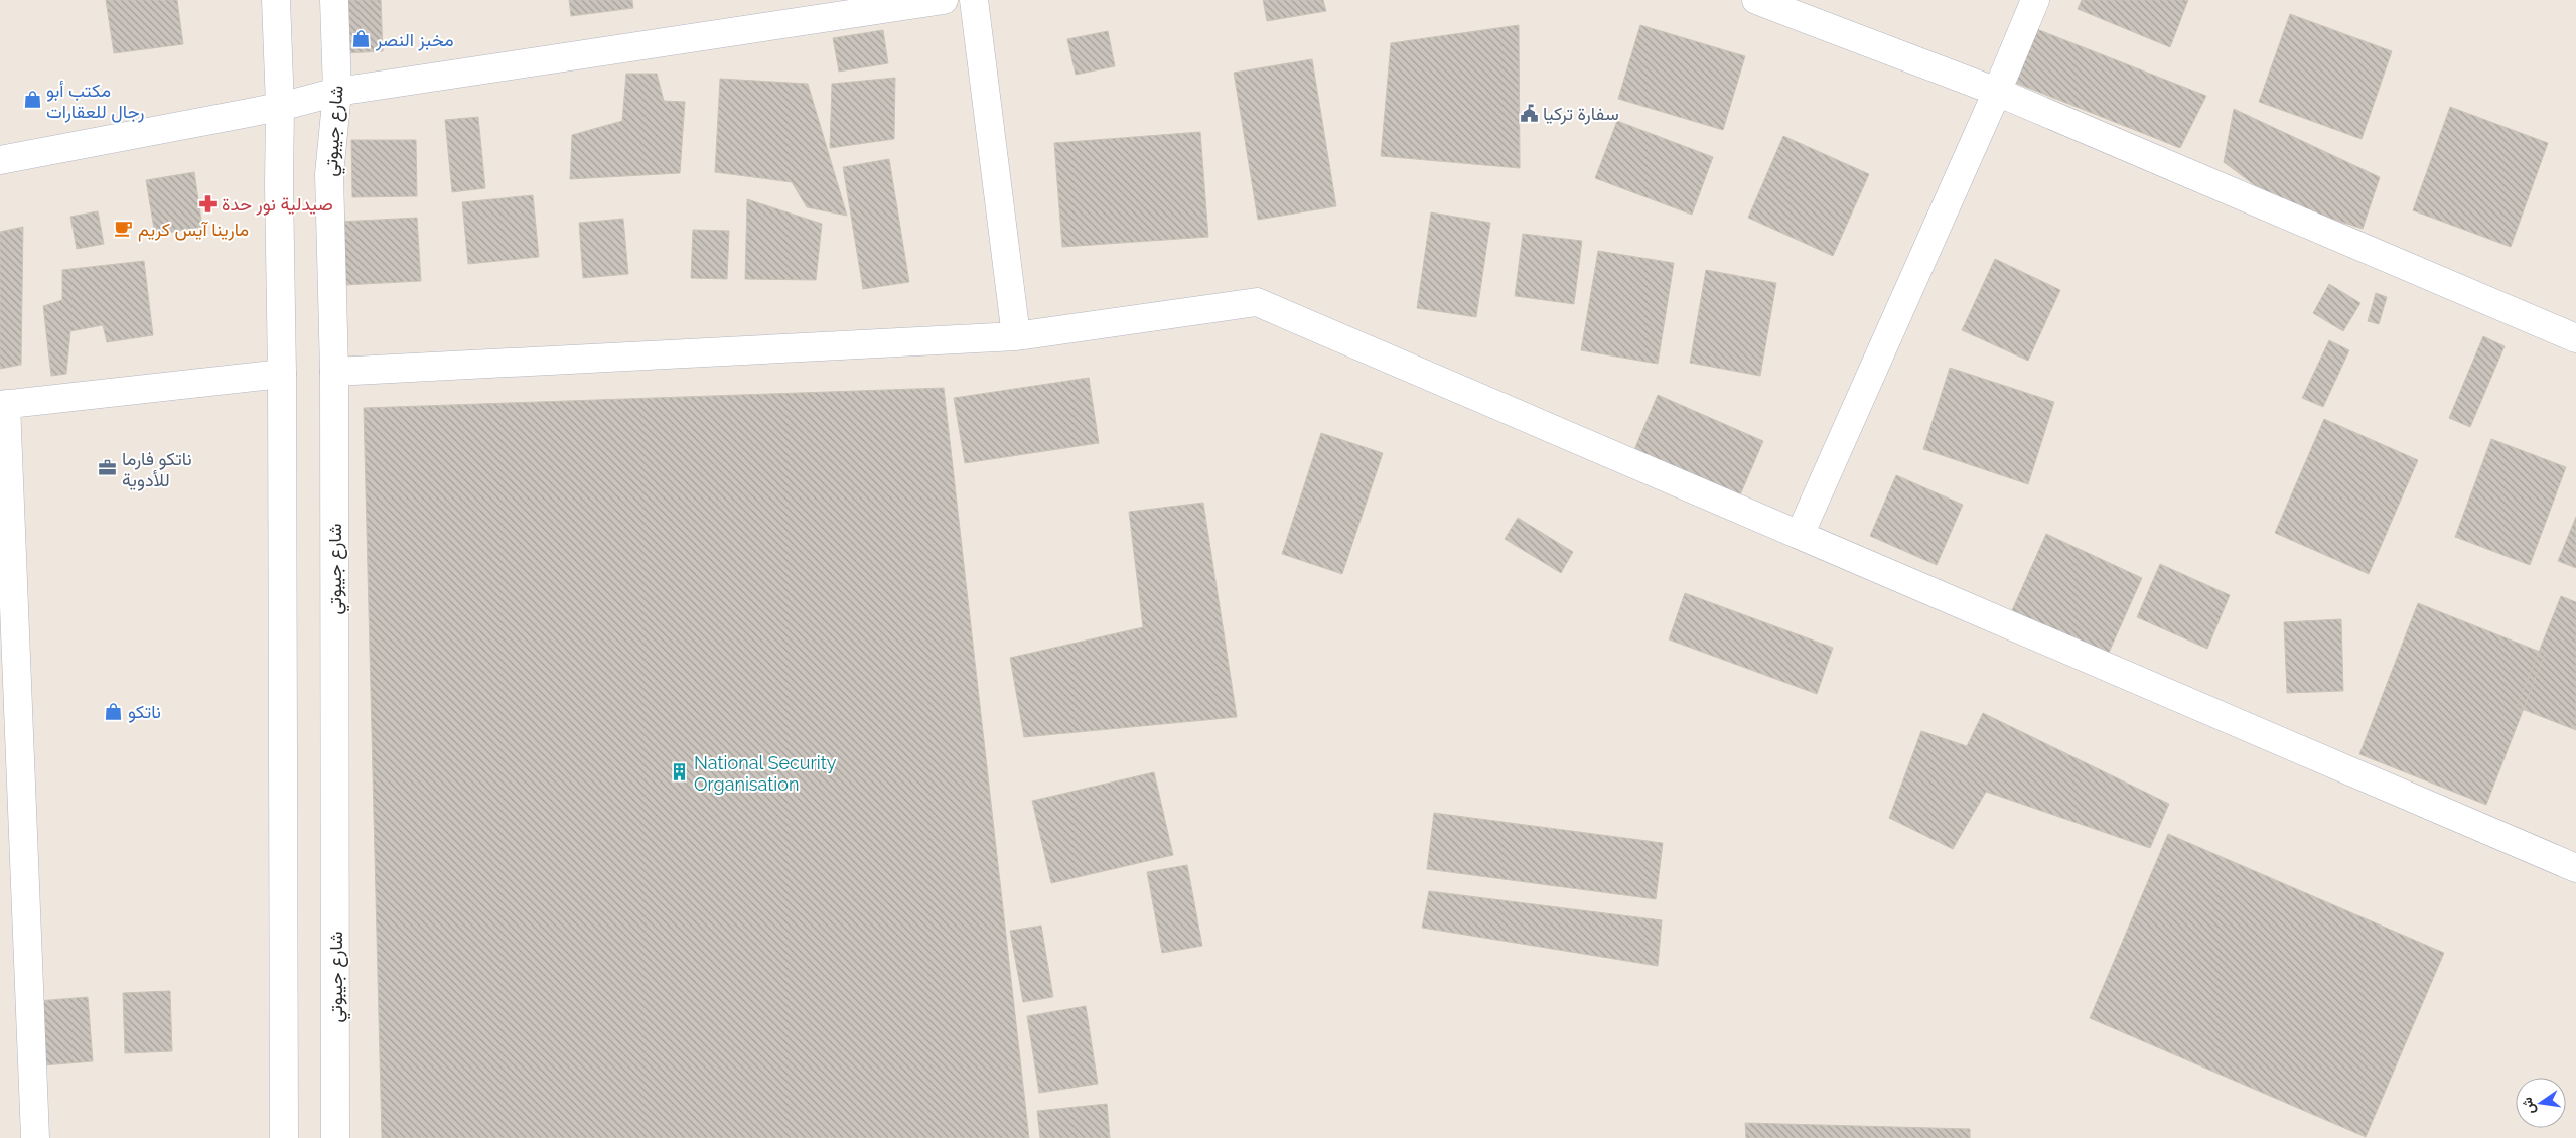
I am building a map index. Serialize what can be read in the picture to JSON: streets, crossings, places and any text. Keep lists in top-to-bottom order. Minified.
{"streets":{"street":["شارع جيبوتي"]},"places":{"shop":["مخبز النصر","مكتب أبو رجال للعقارات","ناتكو"],"public building":["سفارة تركيا"],"pharmacy":["صيدلية نور حدة"],"cafe":["مارينا آيس كريم"],"office":["ناتكو فارما للأدوية"],"building":["National Security Organisation"]},"north":"left"}
